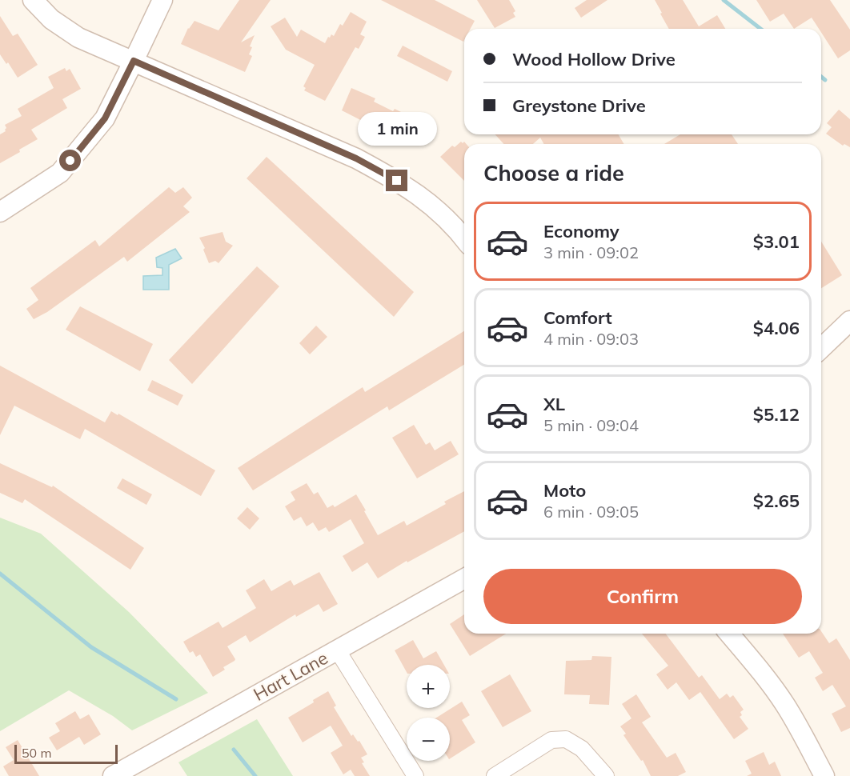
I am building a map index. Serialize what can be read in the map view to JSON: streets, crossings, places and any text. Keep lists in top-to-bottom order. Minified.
{"streets":{"street":["Hart Lane"]},"scale_bar":"50 m","page":{"banner":["Wood Hollow Drive","Greystone Drive"],"bubble":"1 min","heading":"Choose a ride","list":[{"name":"Economy","note":"3 min · 09:02","value":"$3.01"},{"name":"Comfort","note":"4 min · 09:03","value":"$4.06"},{"name":"XL","note":"5 min · 09:04","value":"$5.12"},{"name":"Moto","note":"6 min · 09:05","value":"$2.65"}],"buttons":"Confirm","map_buttons":["+","−"],"scale":"50 m"}}
